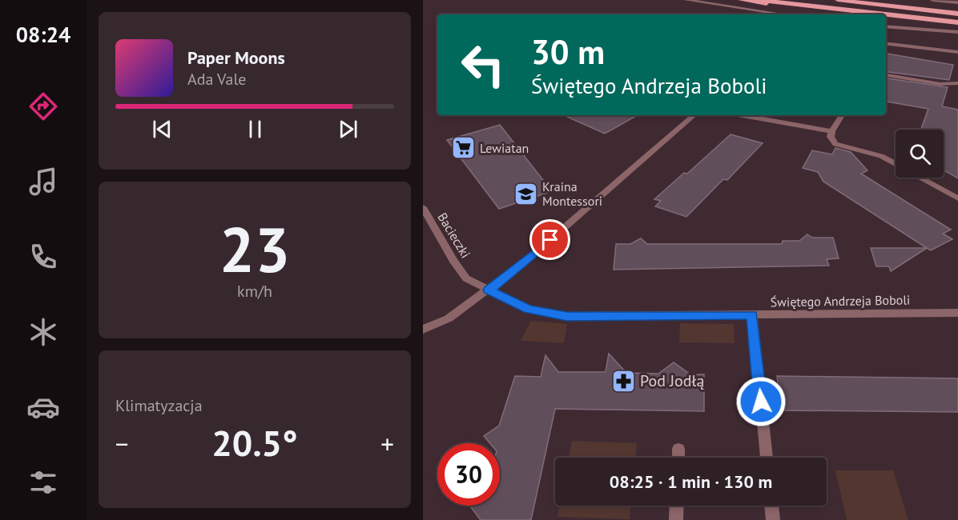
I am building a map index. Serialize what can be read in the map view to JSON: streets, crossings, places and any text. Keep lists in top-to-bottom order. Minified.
{"streets":{"street":["Bacieczki","Świętego Andrzeja Boboli"]},"crossings":[["Bacieczki","Świętego Andrzeja Boboli"]],"places":{"supermarket":["Lewiatan"],"school or university":["Kraina Montessori"],"pharmacy":["Pod Jodłą"]},"page":{"tabs":"08:24","turn":["30 m","Świętego Andrzeja Boboli"],"song":["Paper Moons","Ada Vale"],"tile":[["23","km/h"],"Klimatyzacja"],"heat":["−","20.5°","+"],"limit":"30","trip":"08:25 · 1 min · 130 m"}}
